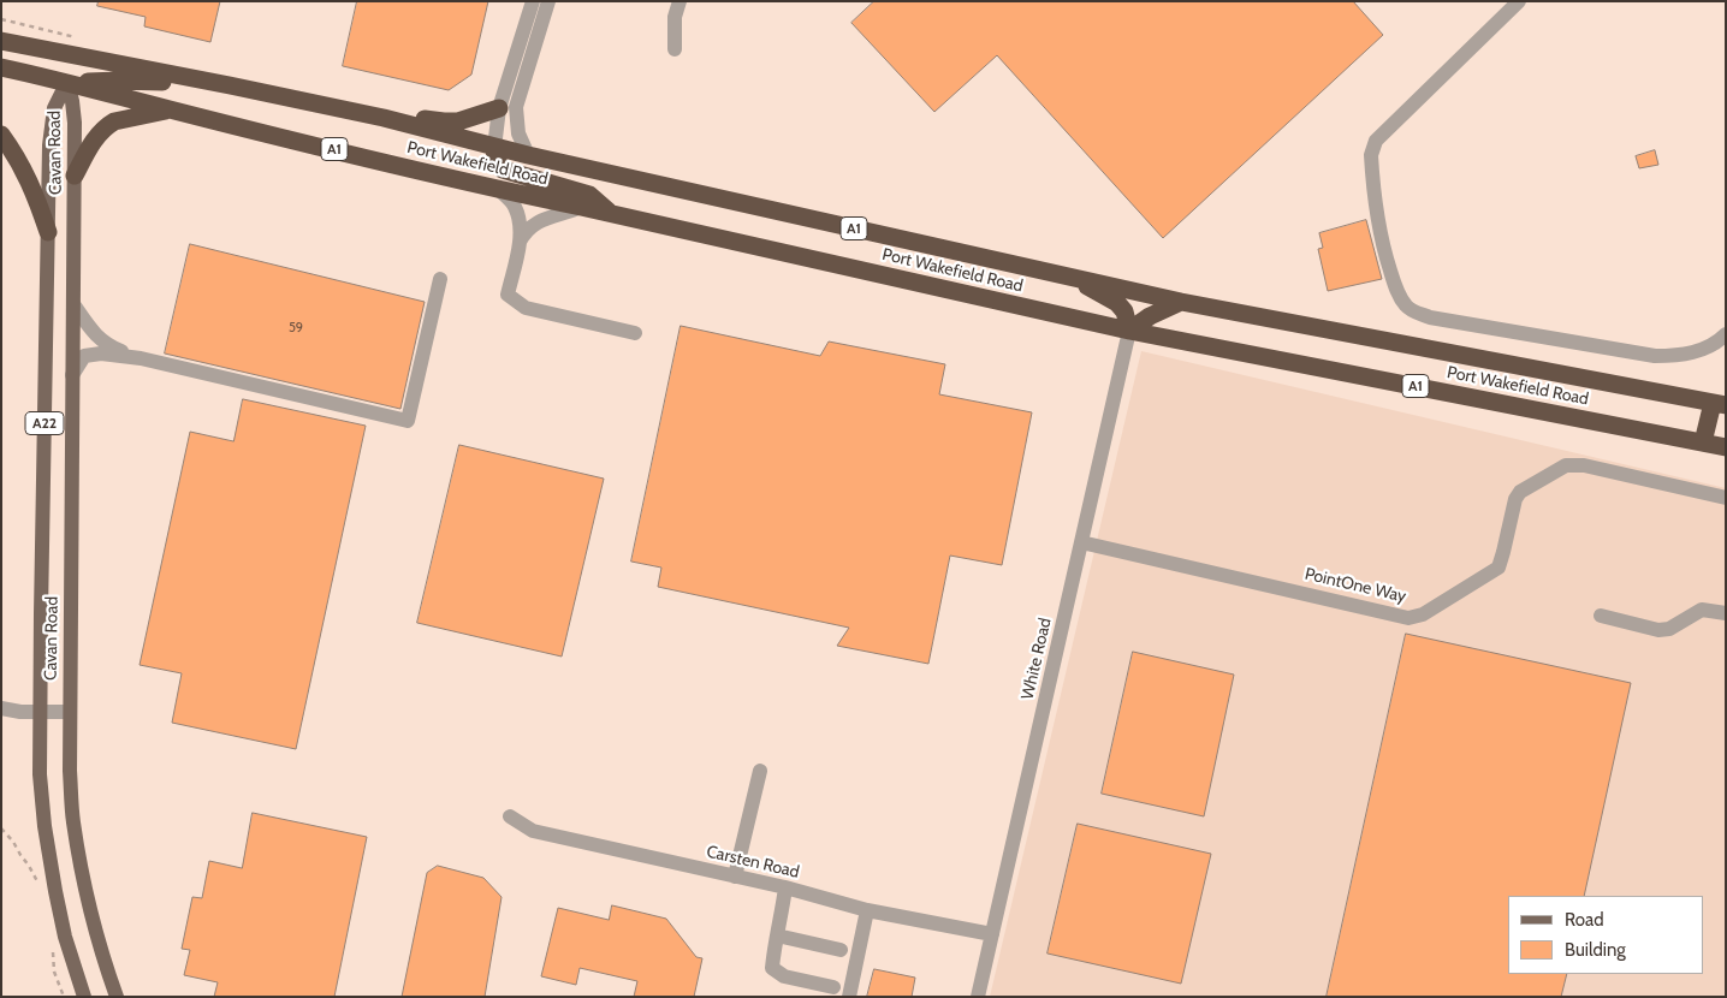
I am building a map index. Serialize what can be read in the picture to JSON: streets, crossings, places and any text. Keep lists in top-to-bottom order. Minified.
{"streets":{"highway":["A1","Port Wakefield Road"],"main road":["Cavan Road","A22"],"street":["PointOne Way","White Road","Carsten Road"]},"crossings":[["Cavan Road","Port Wakefield Road"],["Port Wakefield Road","White Road"],["PointOne Way","White Road"],["White Road","Carsten Road"]],"house_numbers":["59"],"legend":["Road","Building"]}
